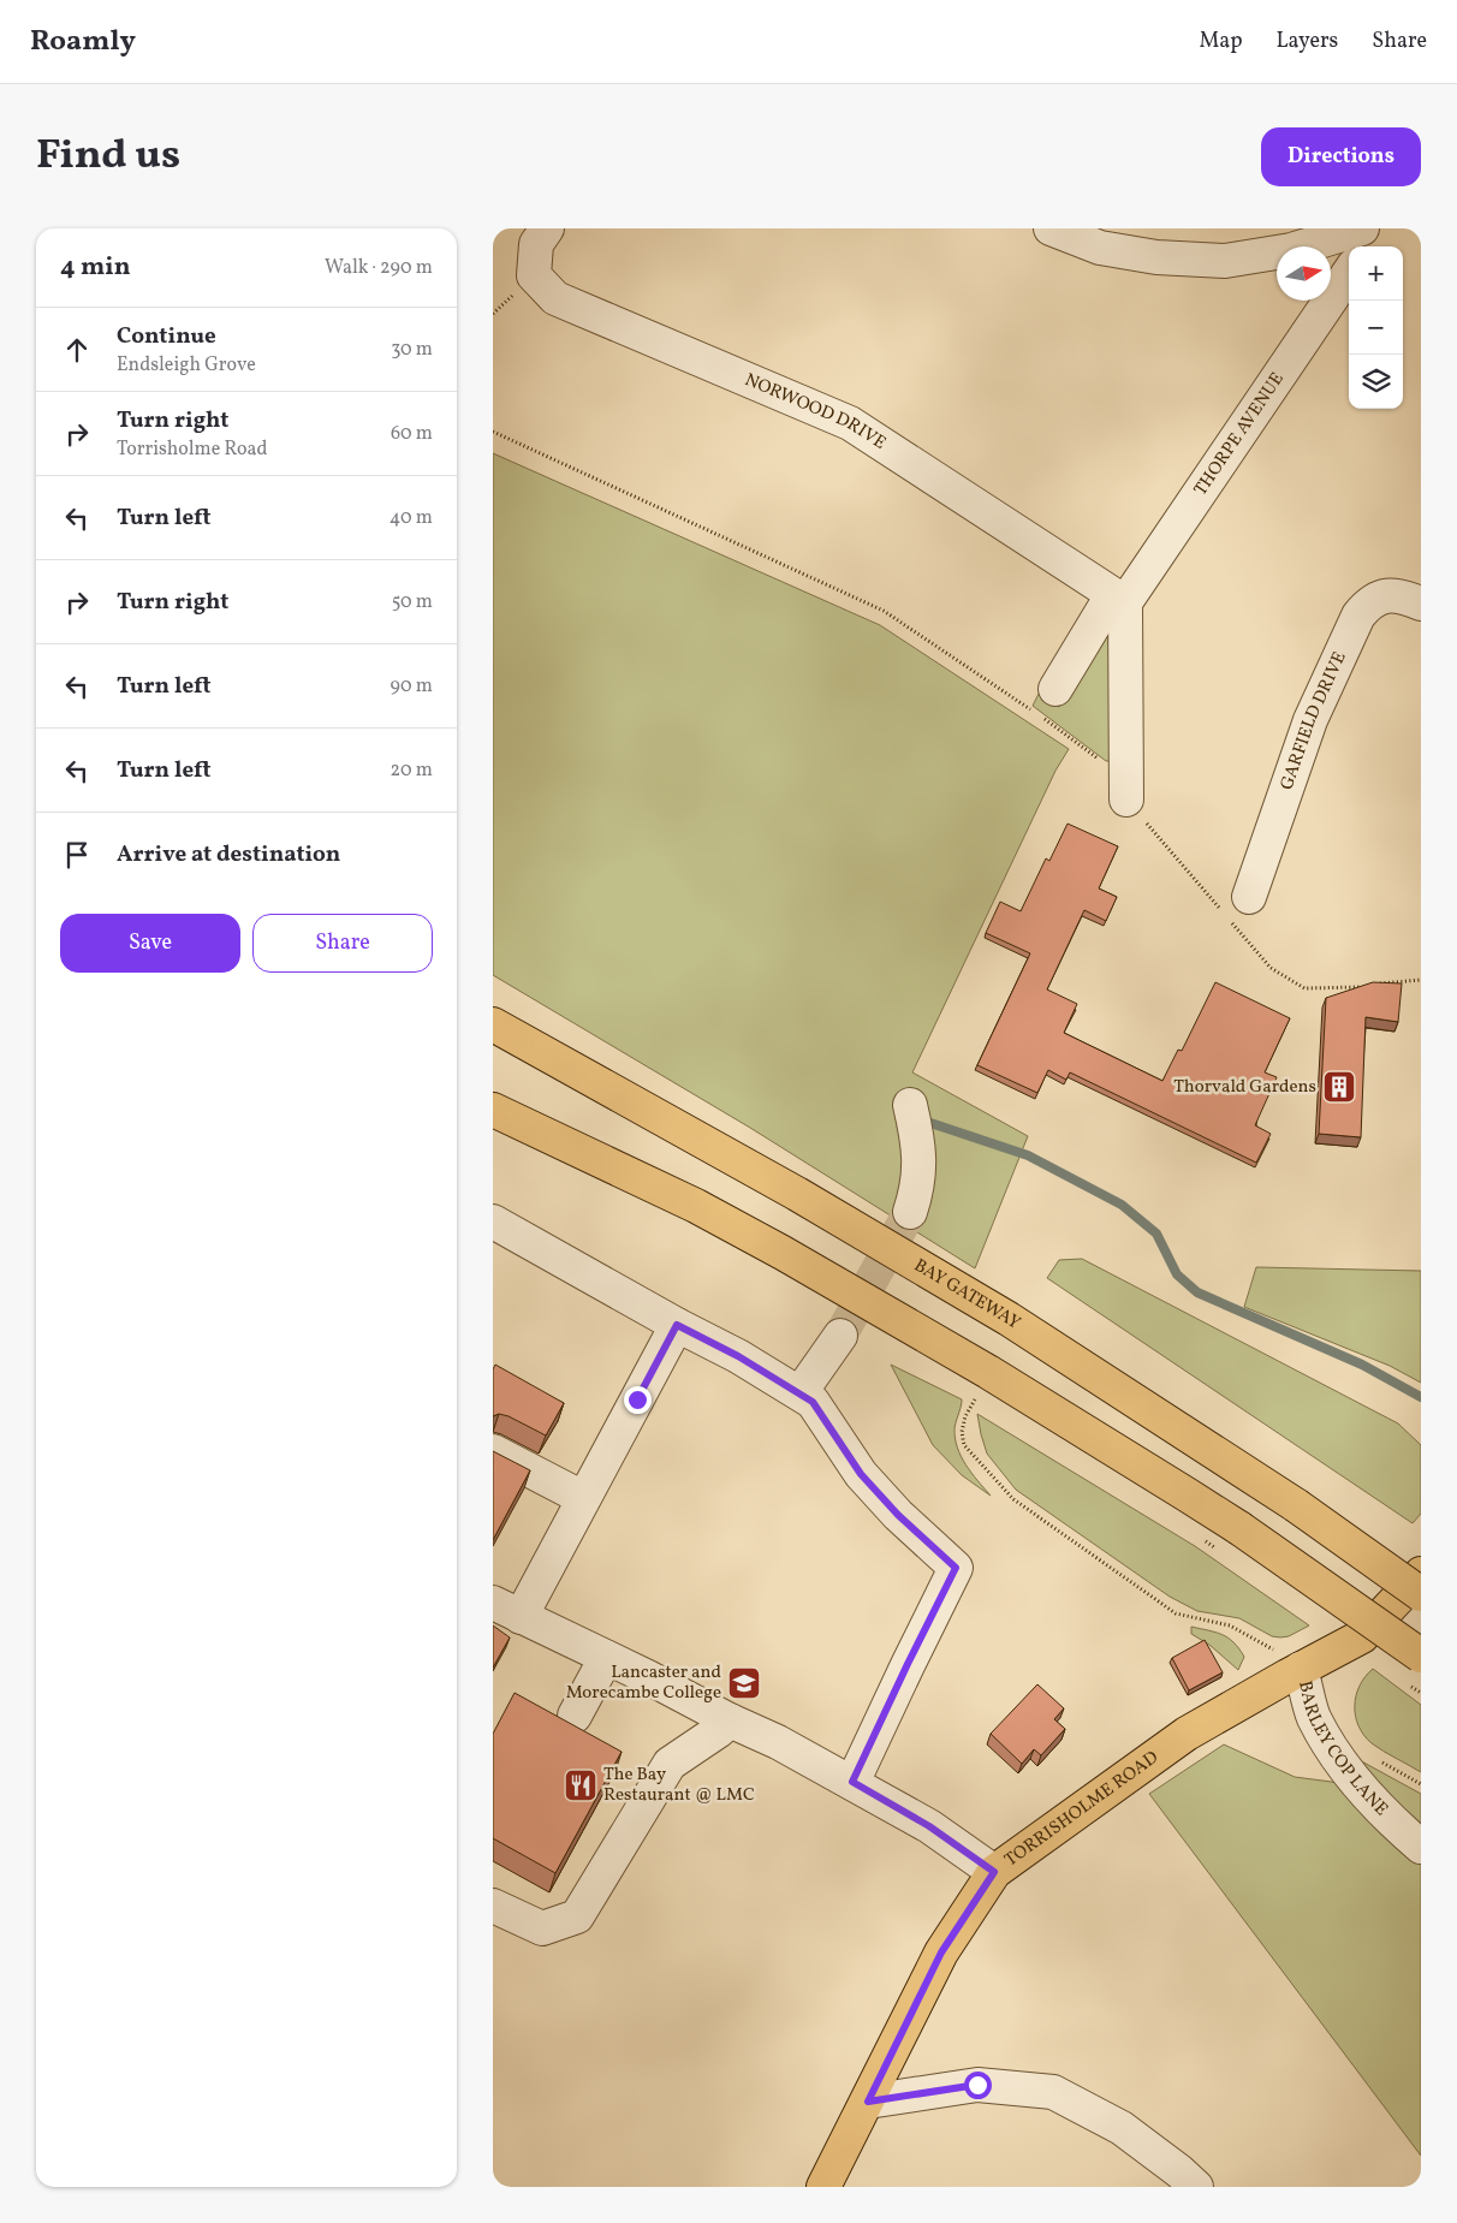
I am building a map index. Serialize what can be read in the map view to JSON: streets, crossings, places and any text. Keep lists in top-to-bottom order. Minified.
{"streets":{"main road":["BAY GATEWAY","TORRISHOLME ROAD"],"street":["NORWOOD DRIVE","THORPE AVENUE","GARFIELD DRIVE","BARLEY COP LANE"]},"crossings":[["NORWOOD DRIVE","THORPE AVENUE"],["BARLEY COP LANE","TORRISHOLME ROAD"]],"places":{"building":["Thorvald Gardens"],"school or university":["Lancaster and Morecambe College"],"restaurant":["The Bay Restaurant @ LMC"]},"north":"right","page":{"header":"Roamly","nav":["Map","Layers","Share"],"title":"Find us","buttons":["Directions",["Save","Share"]],"heading":["4 min","Walk · 290 m"],"map_buttons":["+","−"],"list":[["Continue","Endsleigh Grove","30 m"],["Turn right","Torrisholme Road","60 m"],["Turn left","40 m"],["Turn right","50 m"],["Turn left","90 m"],["Turn left","20 m"],"Arrive at destination"]}}
